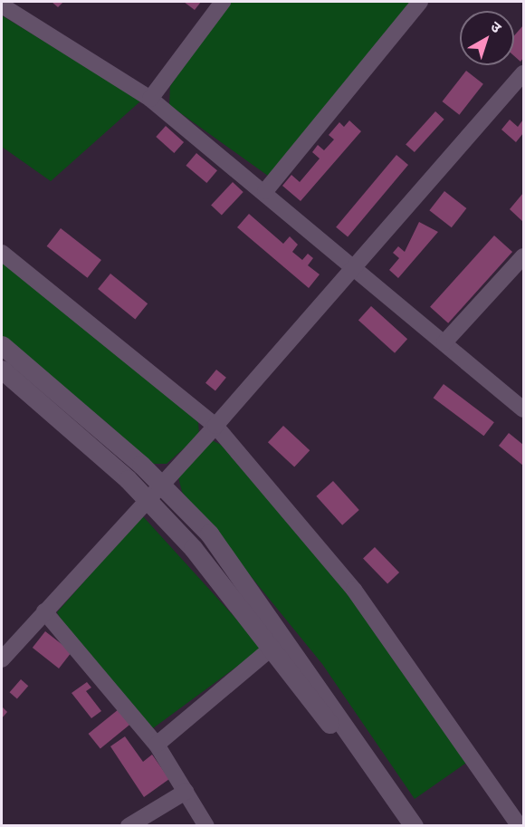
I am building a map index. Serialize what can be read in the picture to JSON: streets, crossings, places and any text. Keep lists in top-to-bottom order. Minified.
{"north":"top right"}
